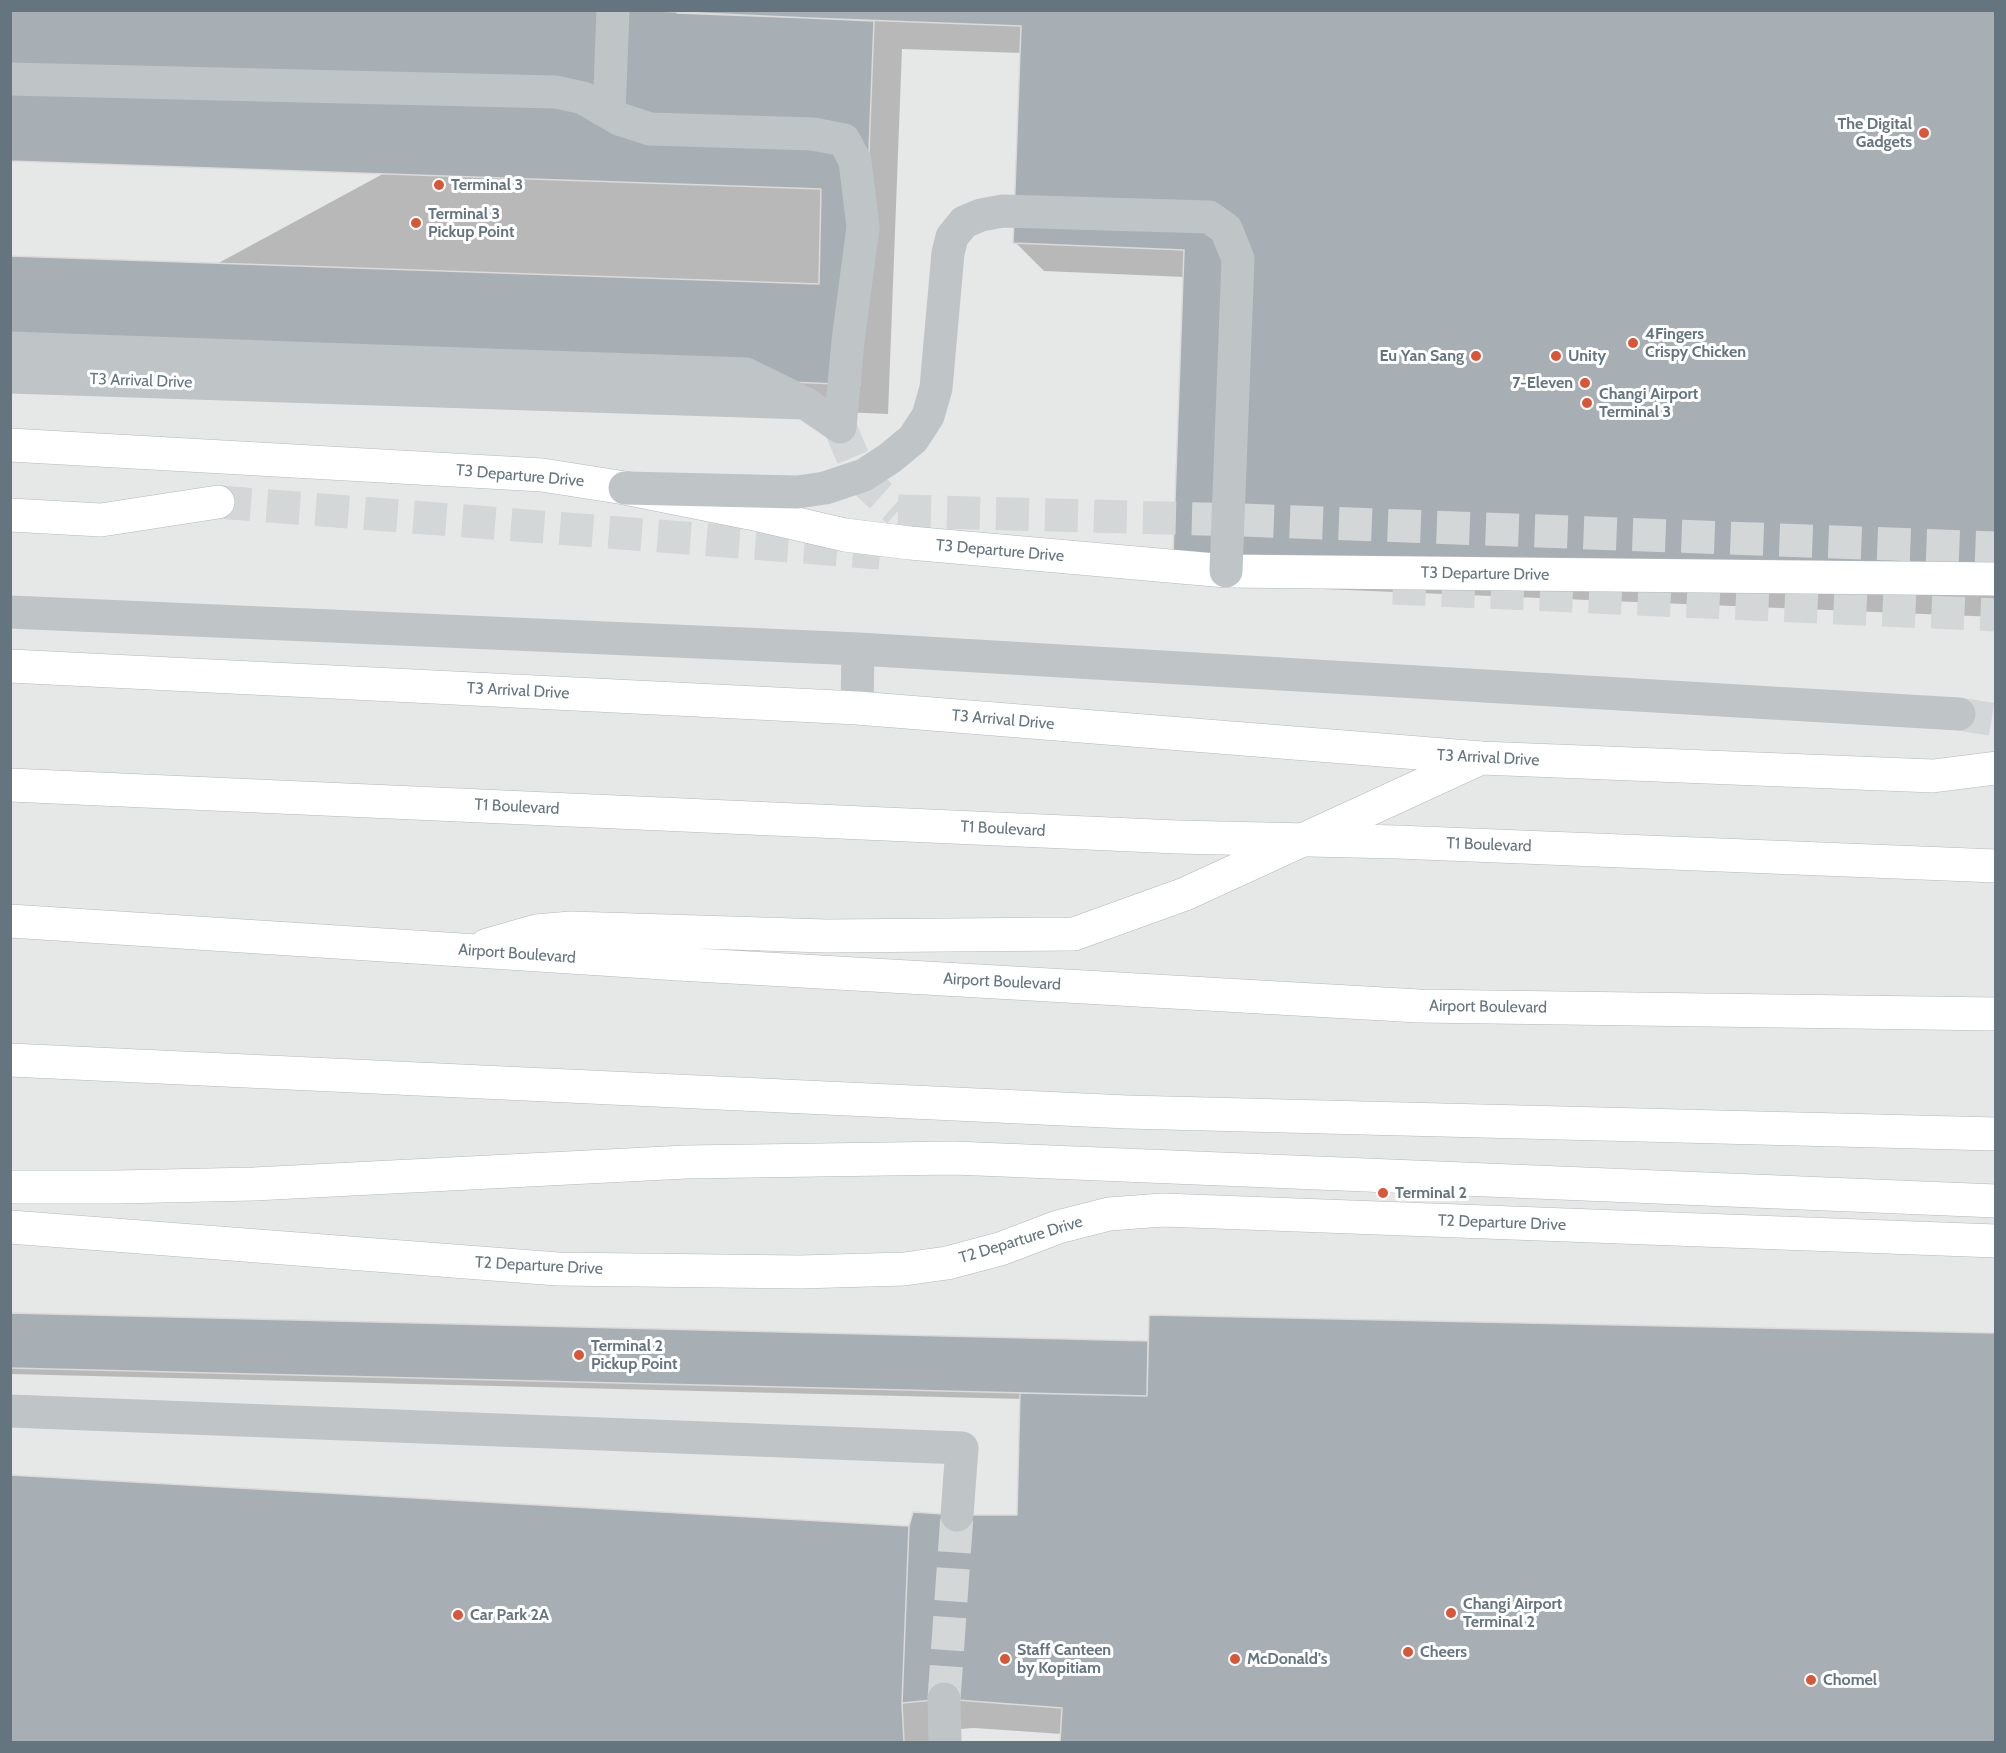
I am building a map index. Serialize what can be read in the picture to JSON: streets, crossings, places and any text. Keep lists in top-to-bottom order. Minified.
{"streets":{"main road":["T3 Arrival Drive","T3 Departure Drive","T1 Boulevard","Airport Boulevard","T2 Departure Drive"]},"places":["The Digital Gadgets","Terminal 3","Terminal 3 Pickup Point","4Fingers Crispy Chicken","Eu Yan Sang","Unity","7-Eleven","Changi Airport Terminal 3","Terminal 2","Terminal 2 Pickup Point","Changi Airport Terminal 2","Car Park 2A","Cheers","Staff Canteen by Kopitiam","McDonald's","Chomel"]}
